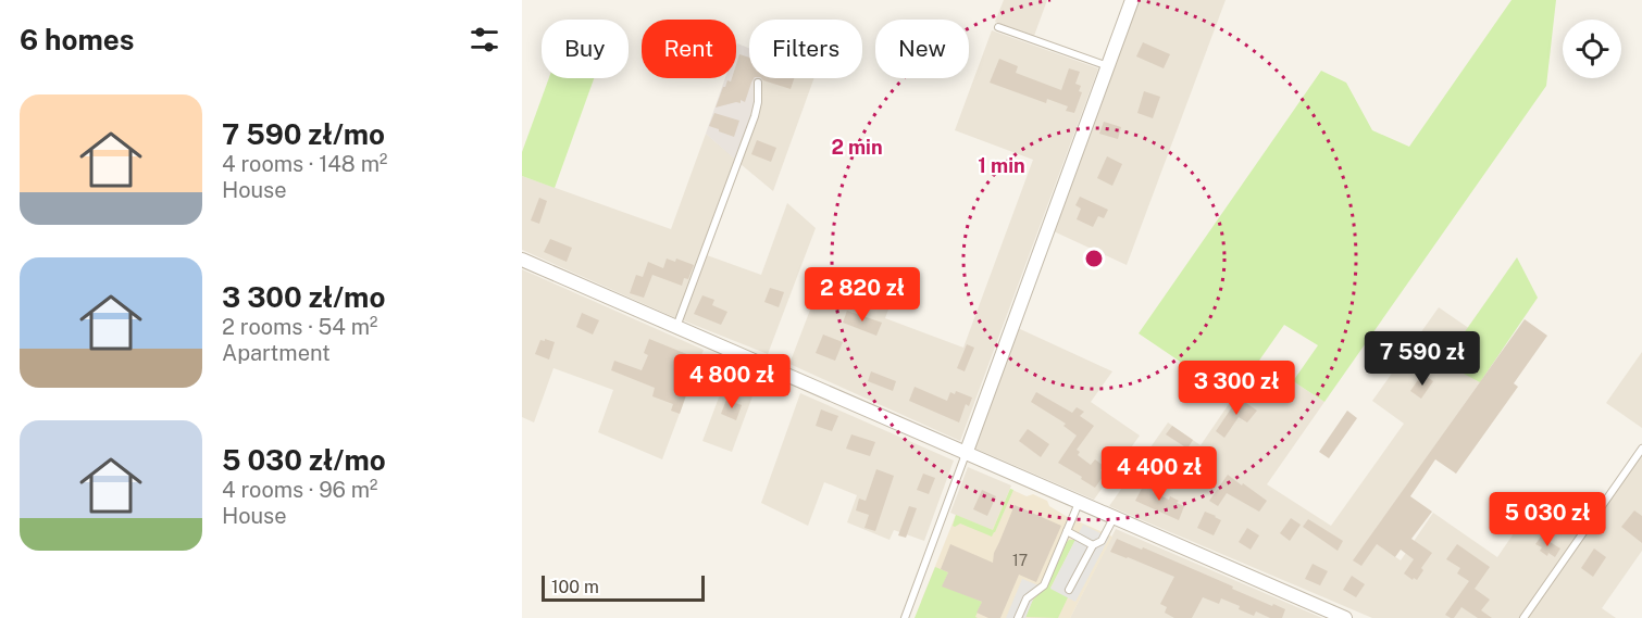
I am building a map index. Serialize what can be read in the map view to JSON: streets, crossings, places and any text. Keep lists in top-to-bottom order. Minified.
{"house_numbers":["17"],"scale_bar":"100 m","page":{"heading":"6 homes","chip":["Buy","Rent","Filters","New"],"list":[{"name":"7 590 zł/mo","note":"4 rooms · 148 m² · House"},{"name":"3 300 zł/mo","note":"2 rooms · 54 m² · Apartment"},{"name":"5 030 zł/mo","note":"4 rooms · 96 m² · House"}],"price":["2 820 zł","7 590 zł","4 800 zł","3 300 zł","4 400 zł","5 030 zł"],"scale":"100 m"},"rings":["2 min","1 min"]}
